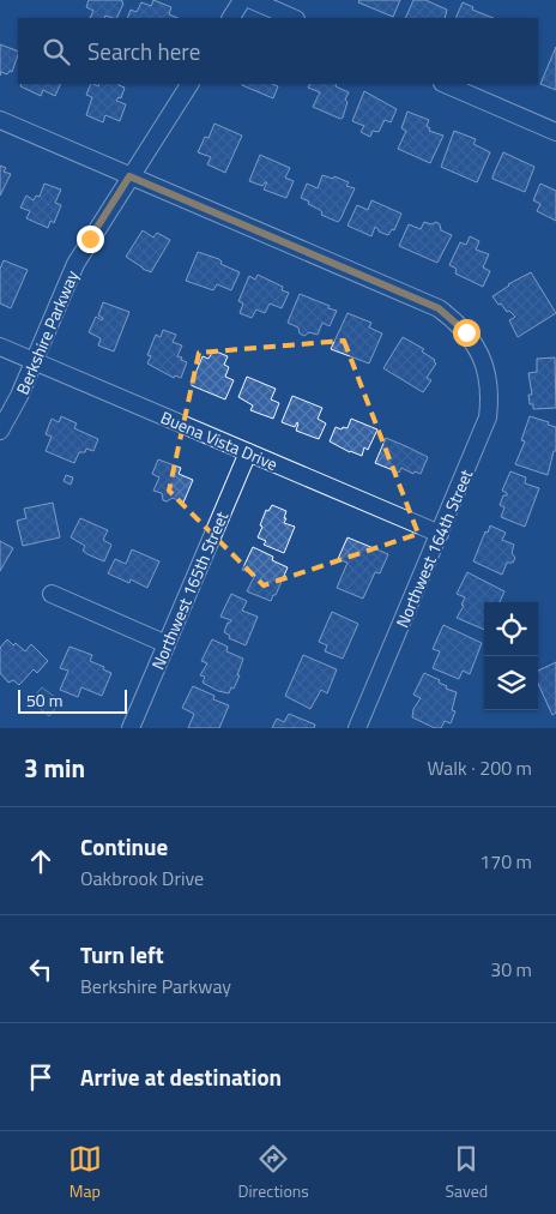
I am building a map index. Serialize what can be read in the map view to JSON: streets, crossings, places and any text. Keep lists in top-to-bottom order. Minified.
{"streets":{"street":["Berkshire Parkway","Buena Vista Drive","Northwest 164th Street","Northwest 165th Street"]},"crossings":[["Berkshire Parkway","Buena Vista Drive"],["Berkshire Parkway","Northwest 164th Street"],["Buena Vista Drive","Northwest 164th Street"],["Buena Vista Drive","Northwest 165th Street"]],"scale_bar":"50 m","page":{"search":"Search here","scale":"50 m","heading":["3 min","Walk · 200 m"],"list":[["Continue","Oakbrook Drive","170 m"],["Turn left","Berkshire Parkway","30 m"],"Arrive at destination"],"nav":["Map","Directions","Saved"]}}
